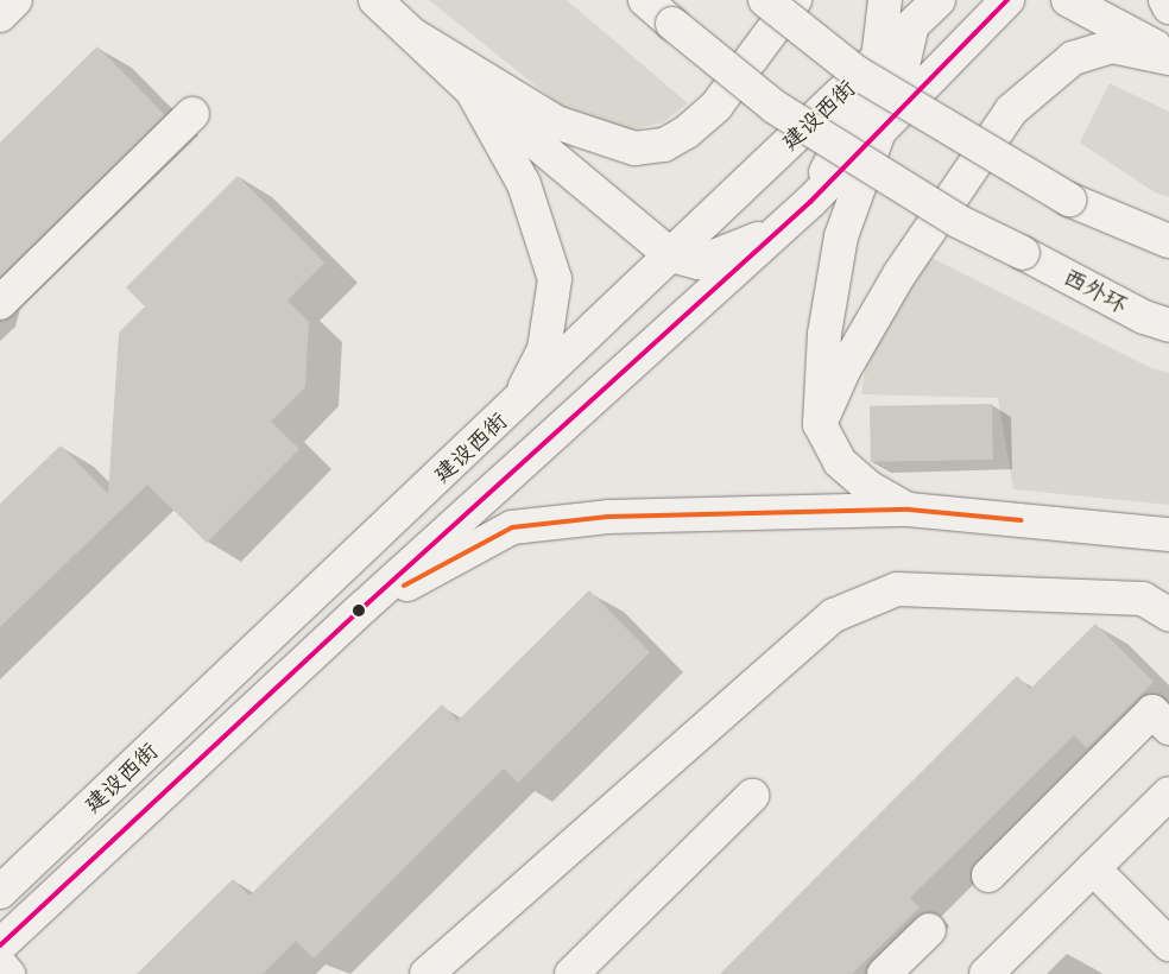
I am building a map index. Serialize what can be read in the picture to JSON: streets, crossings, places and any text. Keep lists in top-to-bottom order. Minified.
{"streets":{"main road":["建设西街","西外环"]}}
